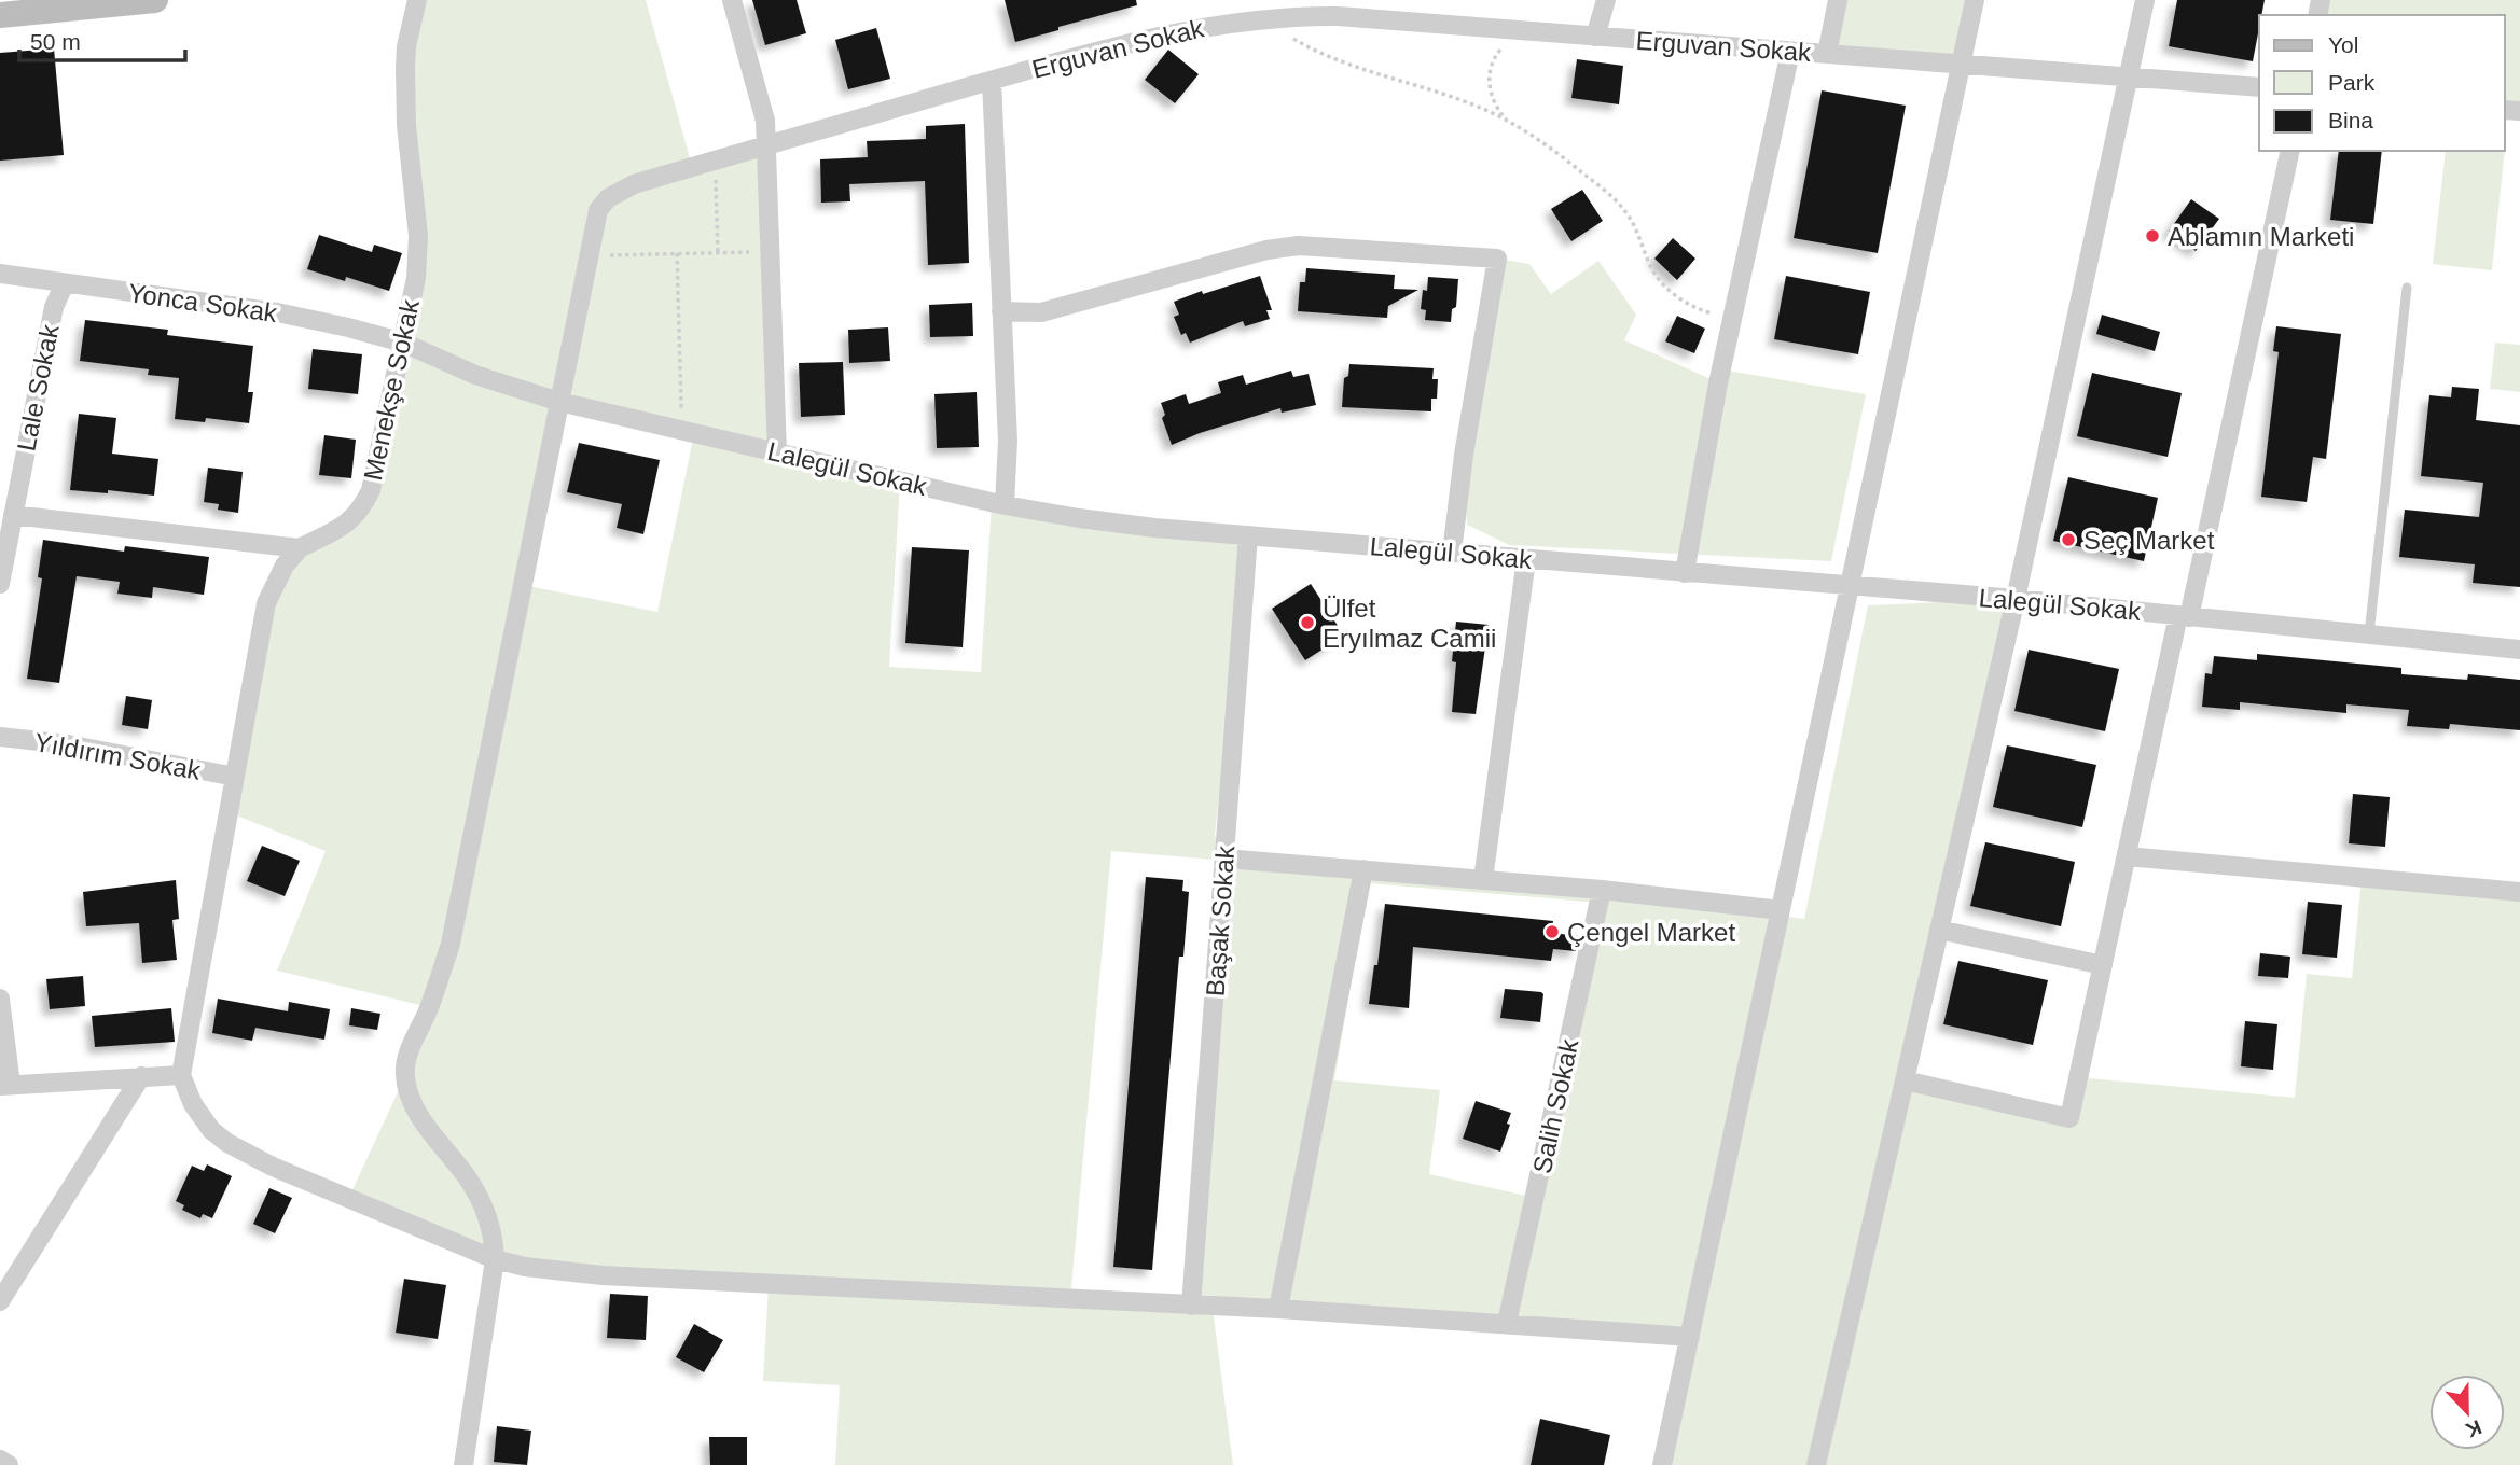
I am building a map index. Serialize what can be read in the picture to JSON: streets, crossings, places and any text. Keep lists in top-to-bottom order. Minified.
{"streets":{"street":["Erguvan Sokak","Yonca Sokak","Lale Sokak","Menekşe Sokak","Lalegül Sokak","Yıldırım Sokak","Başak Sokak","Salih Sokak"]},"crossings":[["Erguvan Sokak","Lalegül Sokak"],["Yonca Sokak","Lale Sokak"],["Yonca Sokak","Menekşe Sokak"],["Yonca Sokak","Lalegül Sokak"],["Menekşe Sokak","Lalegül Sokak"],["Lalegül Sokak","Başak Sokak"]],"places":["Ablamın Marketi","Seç Market","Ülfet Eryılmaz Camii","Çengel Market"],"legend":["Yol","Park","Bina"],"scale_bar":"50 m","north":"bottom"}
